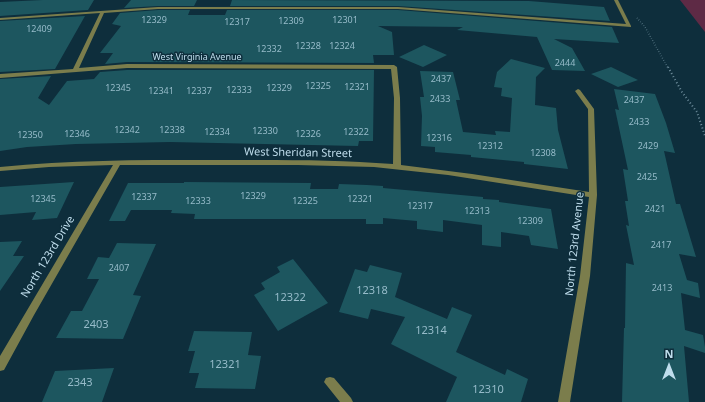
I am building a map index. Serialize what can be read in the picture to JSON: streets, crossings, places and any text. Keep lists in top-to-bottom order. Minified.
{"streets":{"street":["West Virginia Avenue","West Sheridan Street","North 123rd Avenue","North 123rd Drive"]},"crossings":[["West Virginia Avenue","West Sheridan Street"],["West Sheridan Street","North 123rd Avenue"],["West Sheridan Street","North 123rd Drive"]],"house_numbers":["12329","12301","12309","12317","12409","12328","12324","12332","2444","2437","12325","12321","12345","12329","12333","12341","12337","2433","2437","2433","12342","12338","12330","12334","12322","12346","12326","12350","12316","12312","2429","12308","2425","12329","12337","12345","12321","12333","12325","12317","2421","12313","12309","2417","2407","2413","12318","12322","2403","12314","12321","2343","12310"],"north":"top"}
